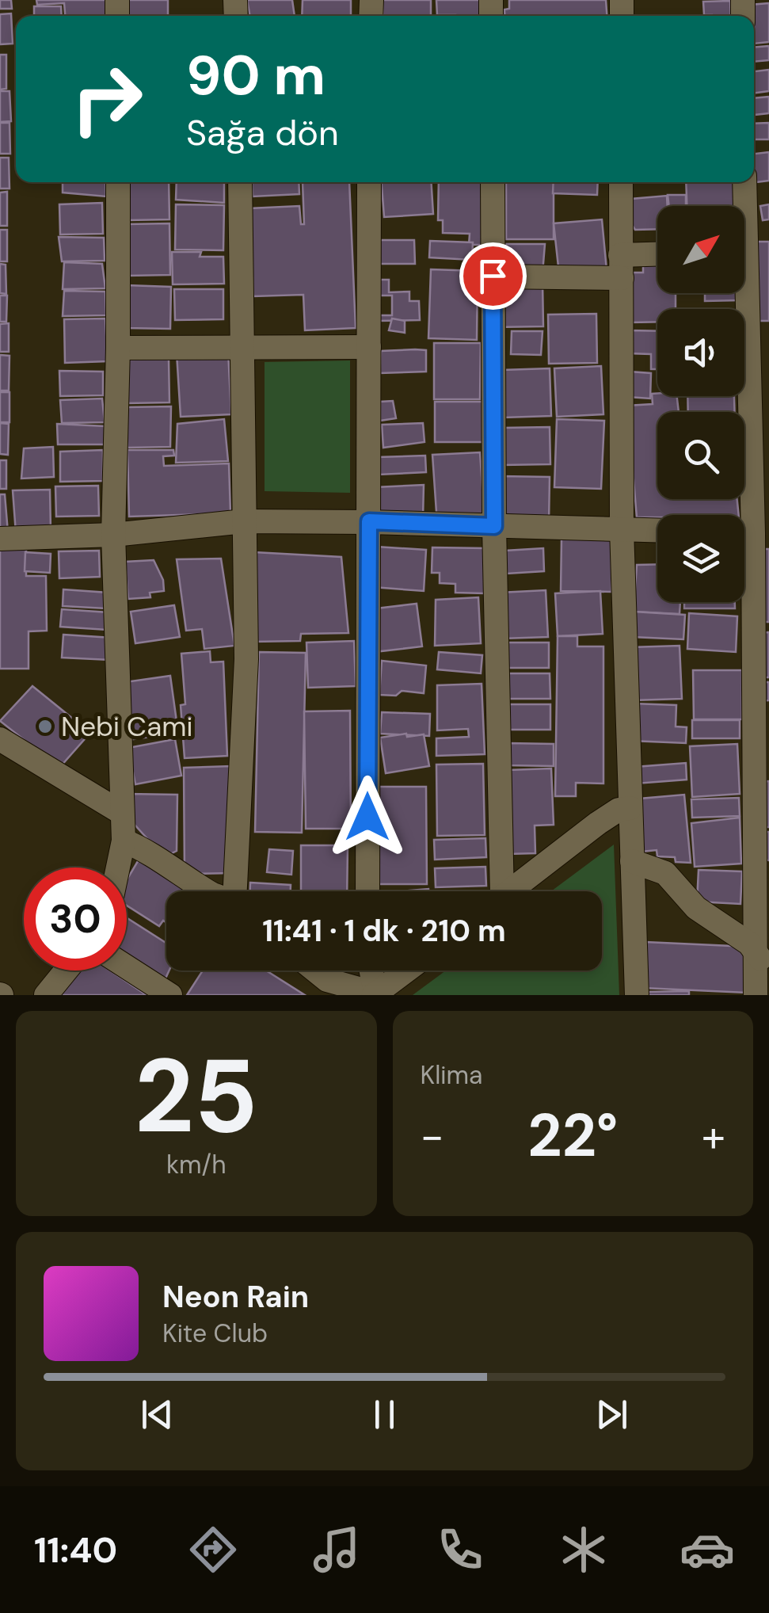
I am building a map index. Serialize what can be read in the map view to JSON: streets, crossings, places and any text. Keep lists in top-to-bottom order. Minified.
{"places":["Nebi Cami"],"north":"top right","page":{"turn":["90 m","Sağa dön"],"limit":"30","trip":"11:41 · 1 dk · 210 m","tile":[["25","km/h"],"Klima"],"heat":["−","22°","+"],"song":["Neon Rain","Kite Club"],"tabs":"11:40"}}
